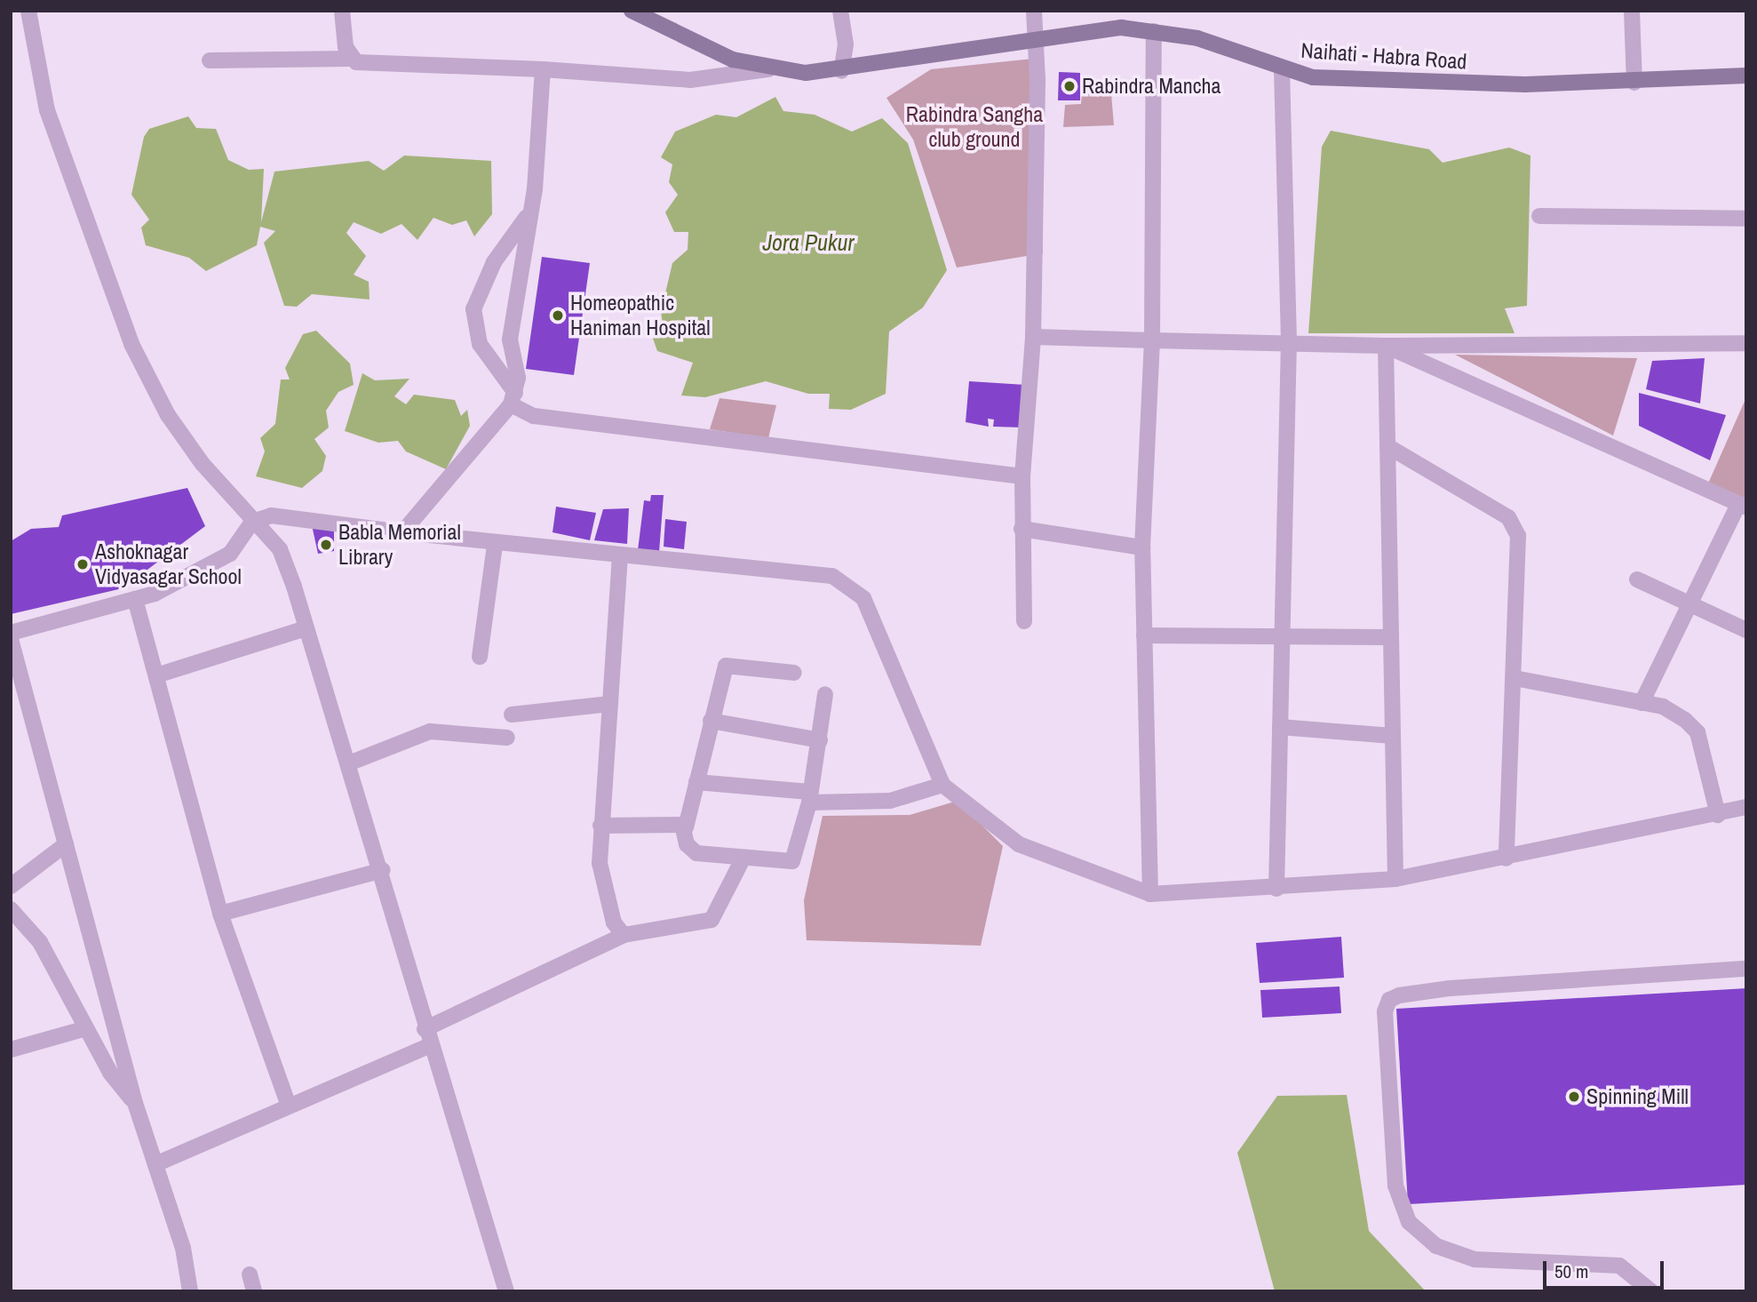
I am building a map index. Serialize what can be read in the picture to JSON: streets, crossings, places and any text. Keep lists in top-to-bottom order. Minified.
{"streets":{"main road":["Naihati - Habra Road"]},"water":["Jora Pukur"],"parks":["Rabindra Sangha club ground"],"places":["Rabindra Mancha","Homeopathic Haniman Hospital","Babla Memorial Library","Ashoknagar Vidyasagar School","Spinning Mill"],"scale_bar":"50 m"}
